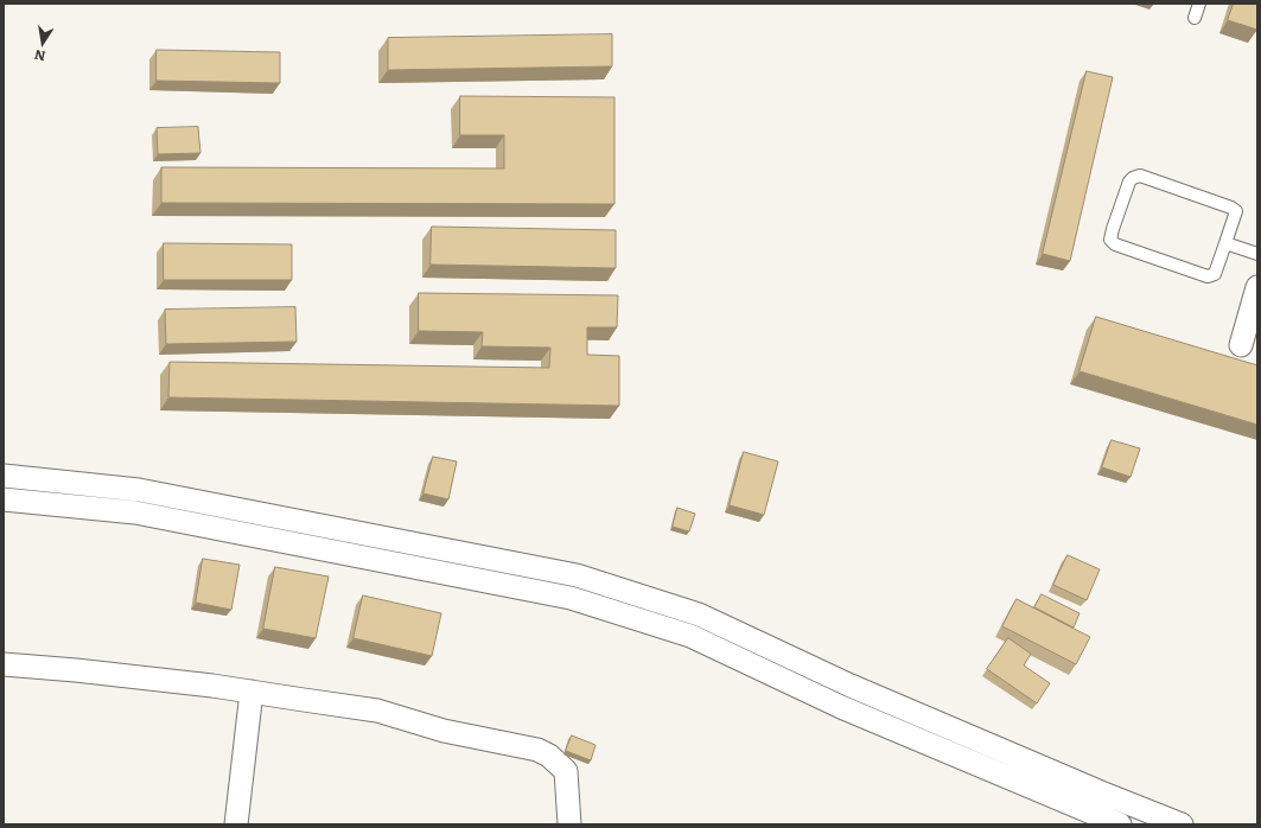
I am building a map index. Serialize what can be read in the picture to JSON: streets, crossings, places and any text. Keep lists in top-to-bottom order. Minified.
{"north":"bottom"}
